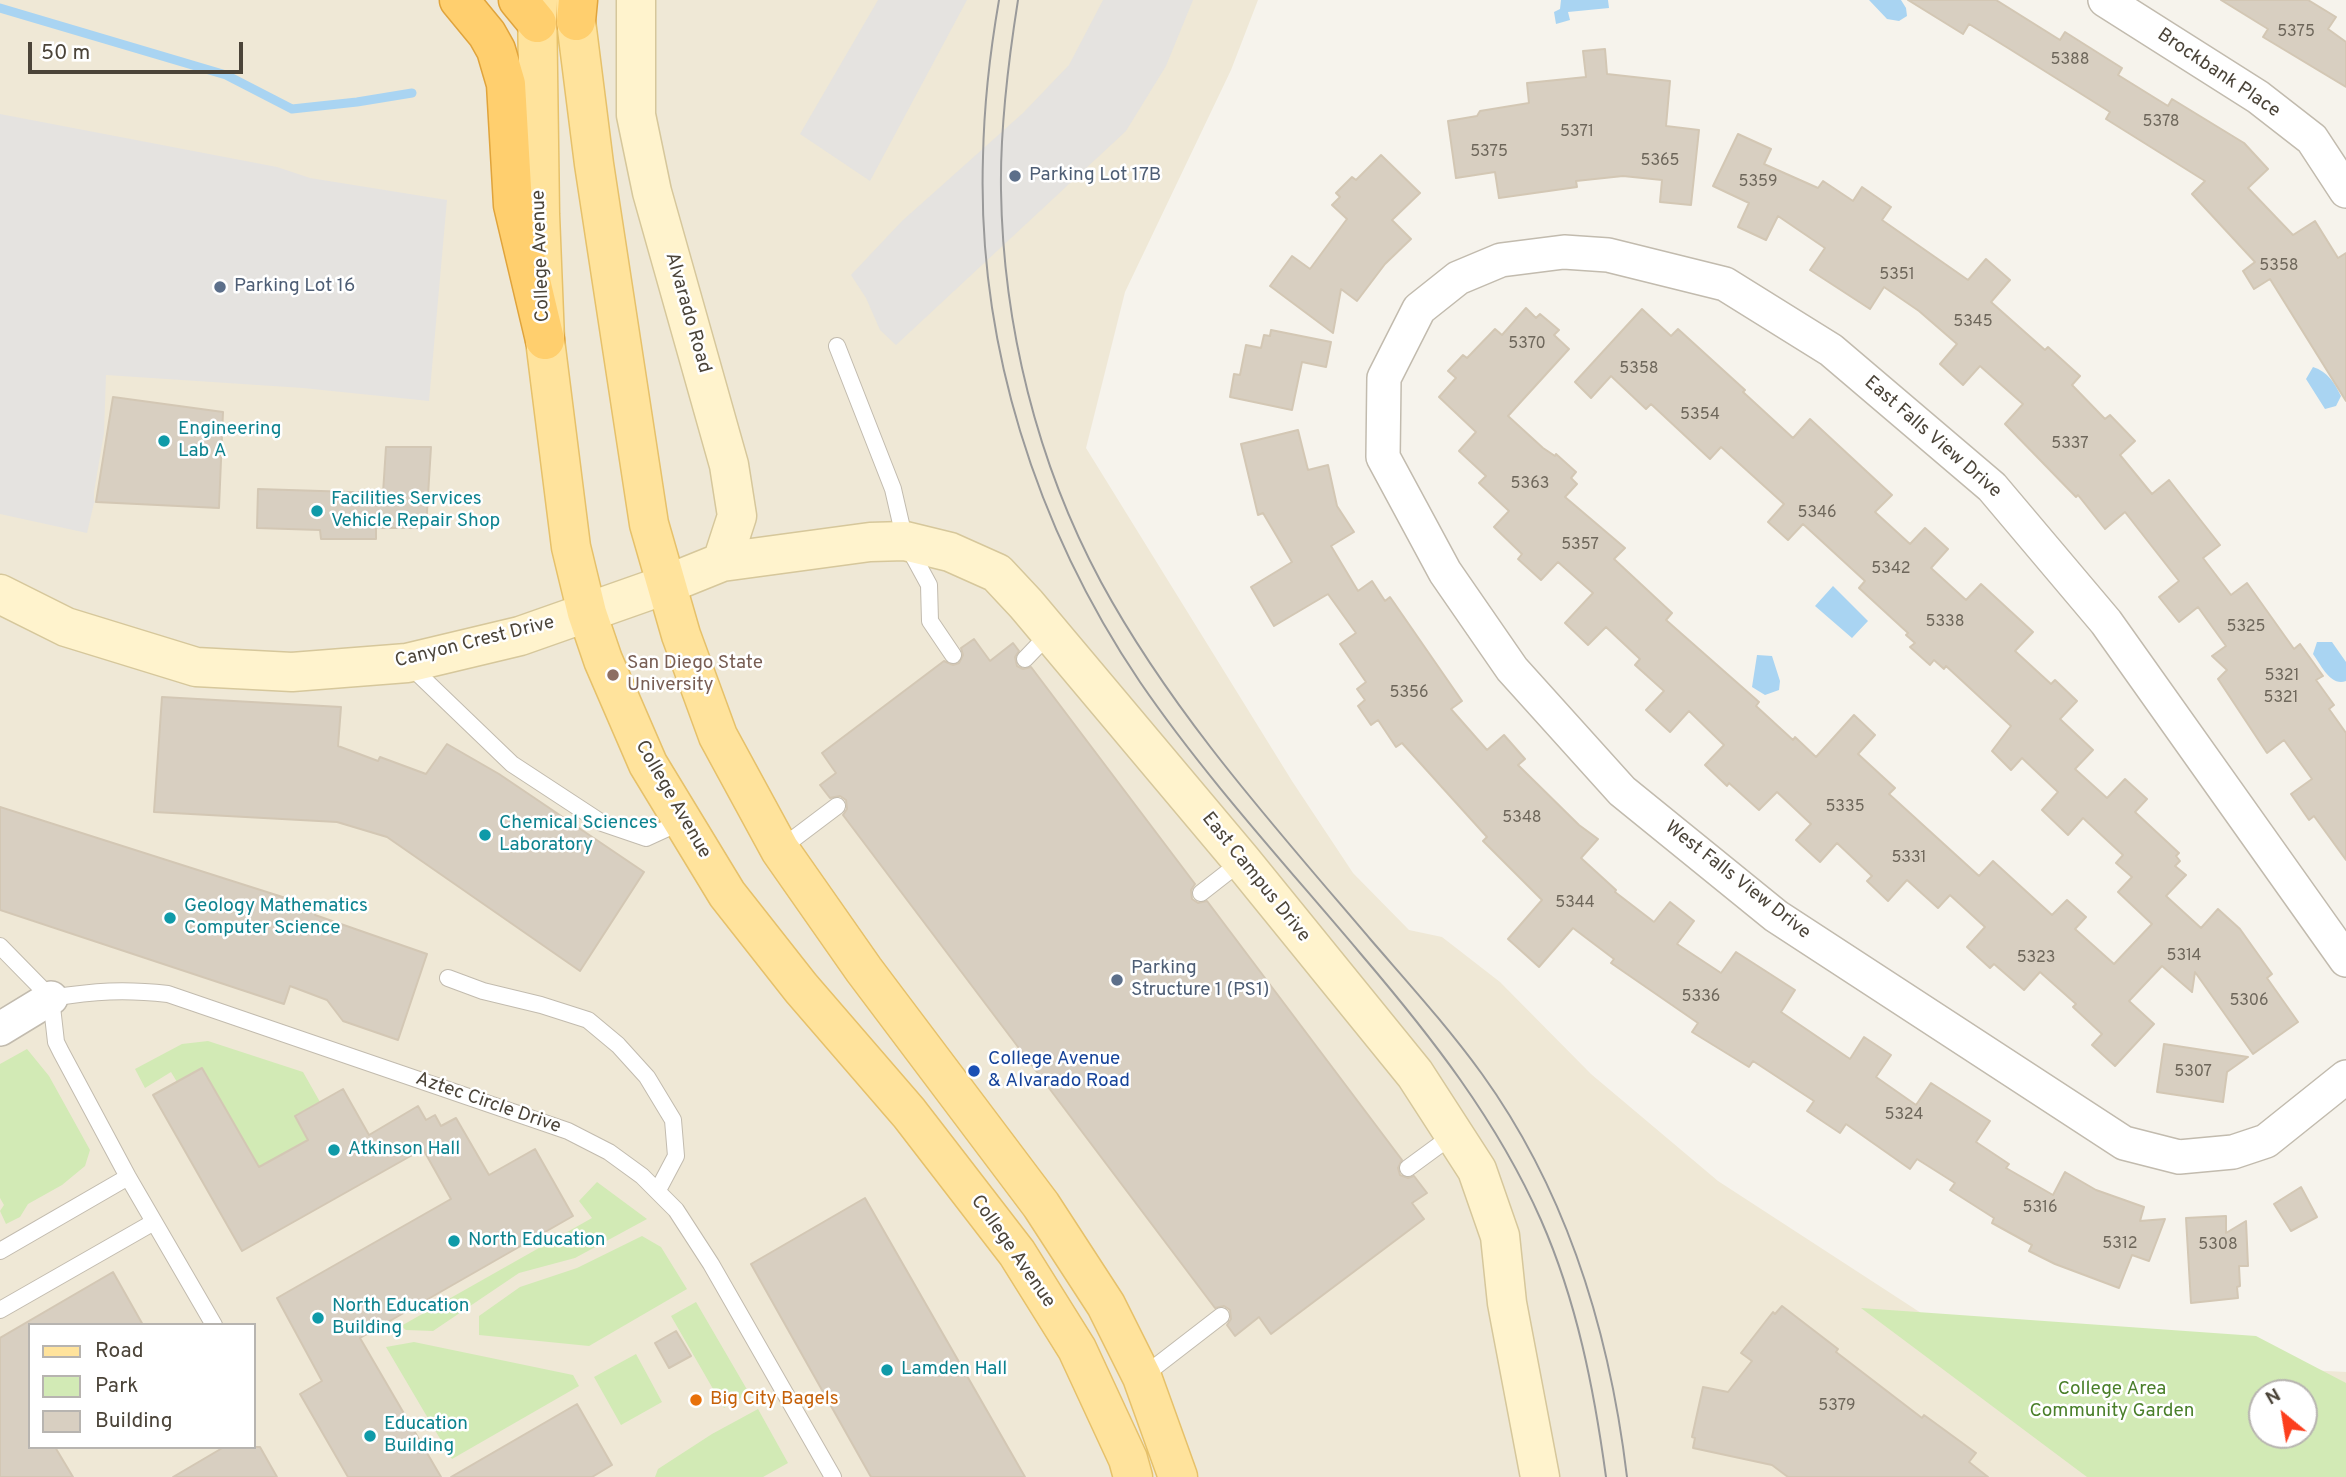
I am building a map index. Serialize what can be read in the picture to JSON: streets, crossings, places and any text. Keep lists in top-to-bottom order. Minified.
{"streets":{"main road":["College Avenue"],"street":["Brockbank Place","Alvarado Road","East Falls View Drive","Canyon Crest Drive","East Campus Drive","West Falls View Drive"],"lane":["Aztec Circle Drive"]},"crossings":[["College Avenue","Canyon Crest Drive"],["Alvarado Road","East Campus Drive"],["East Falls View Drive","West Falls View Drive"]],"parks":["College Area Community Garden"],"places":["Parking Lot 17B","Parking Lot 16","Engineering Lab A","Facilities Services Vehicle Repair Shop","San Diego State University","Chemical Sciences Laboratory","Geology Mathematics Computer Science","Parking Structure 1 (PS1)","College Avenue & Alvarado Road","Atkinson Hall","North Education","North Education Building","Lamden Hall","Big City Bagels","Education Building"],"house_numbers":["5375","5388","5378","5371","5375","5365","5359","5358","5351","5345","5370","5358","5354","5337","5363","5346","5357","5342","5338","5325","5321","5356","5321","5335","5348","5331","5344","5314","5323","5336","5306","5307","5324","5316","5312","5308","5379"],"legend":["Road","Park","Building"],"scale_bar":"50 m","north":"top left"}
